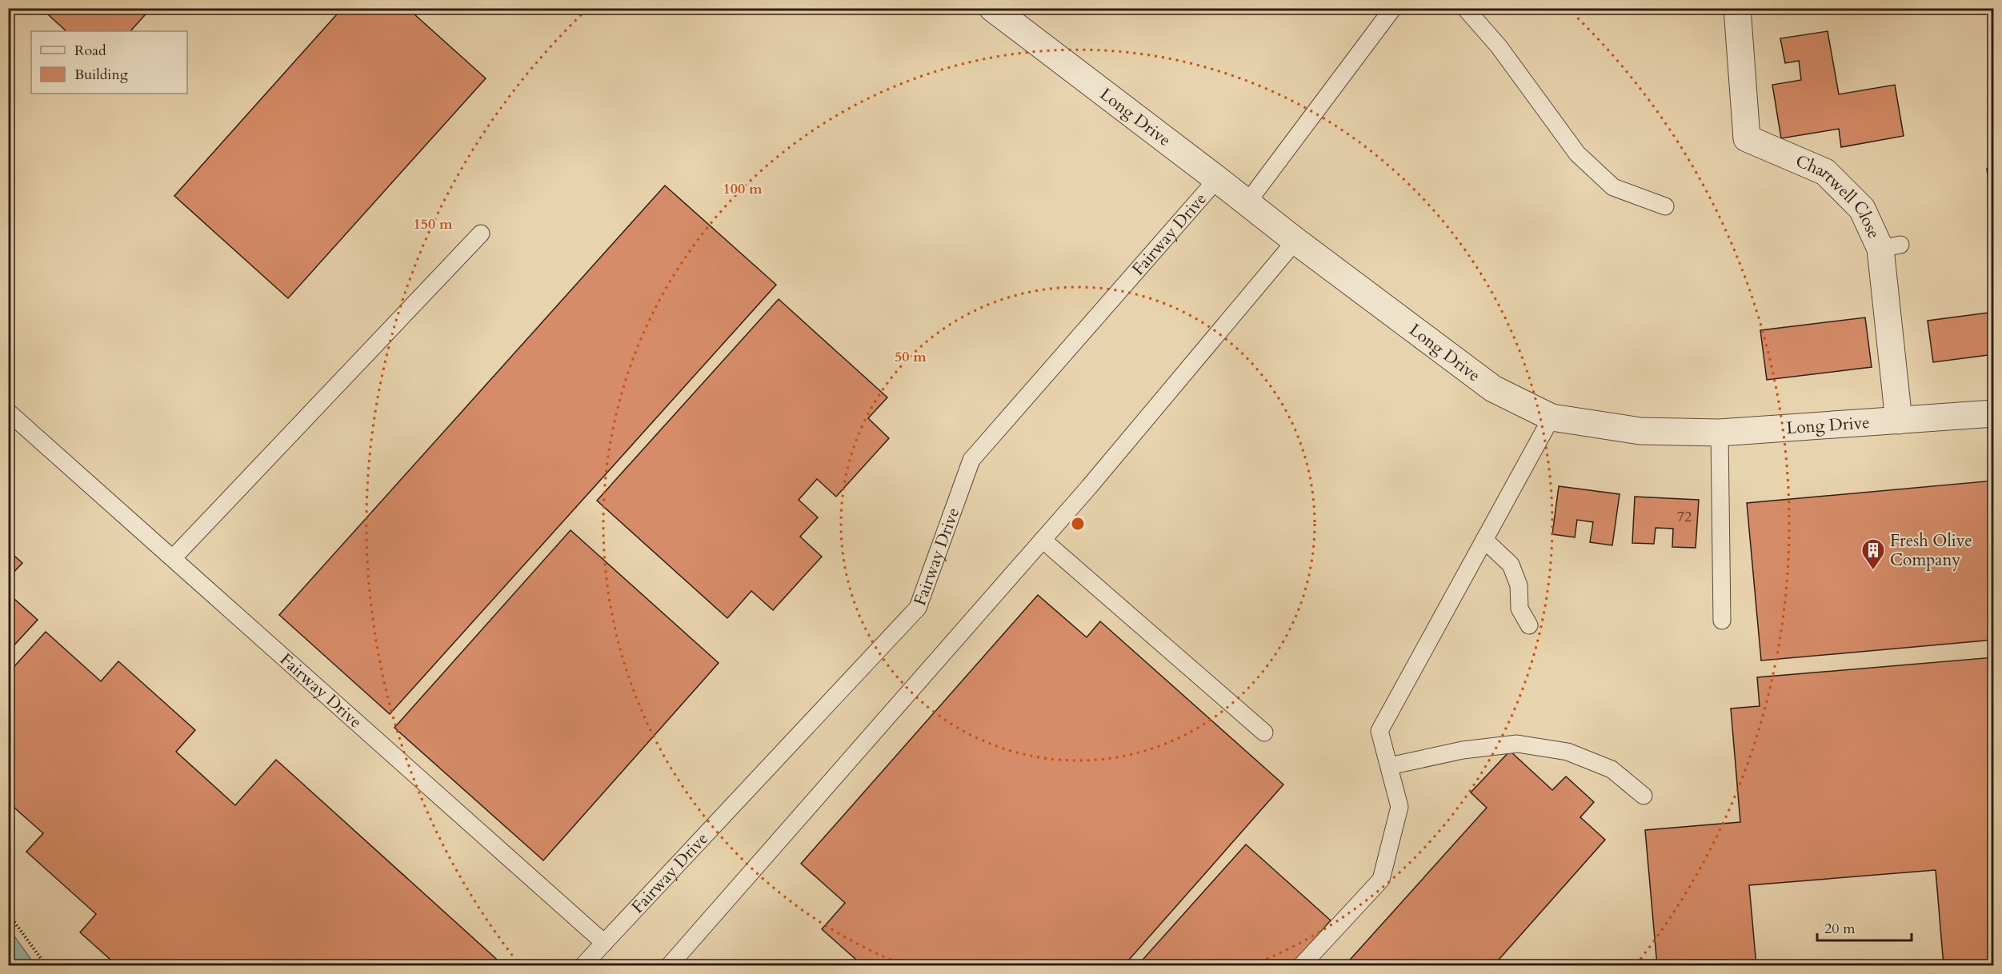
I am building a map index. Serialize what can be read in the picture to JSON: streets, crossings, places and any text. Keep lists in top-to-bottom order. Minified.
{"streets":{"street":["Long Drive","Chartwell Close"],"lane":["Fairway Drive"]},"crossings":[["Long Drive","Chartwell Close"],["Long Drive","Fairway Drive"]],"places":{"building":["Fresh Olive Company"]},"house_numbers":["72"],"legend":["Road","Building"],"scale_bar":"20 m","rings":["100 m","150 m","50 m"]}
